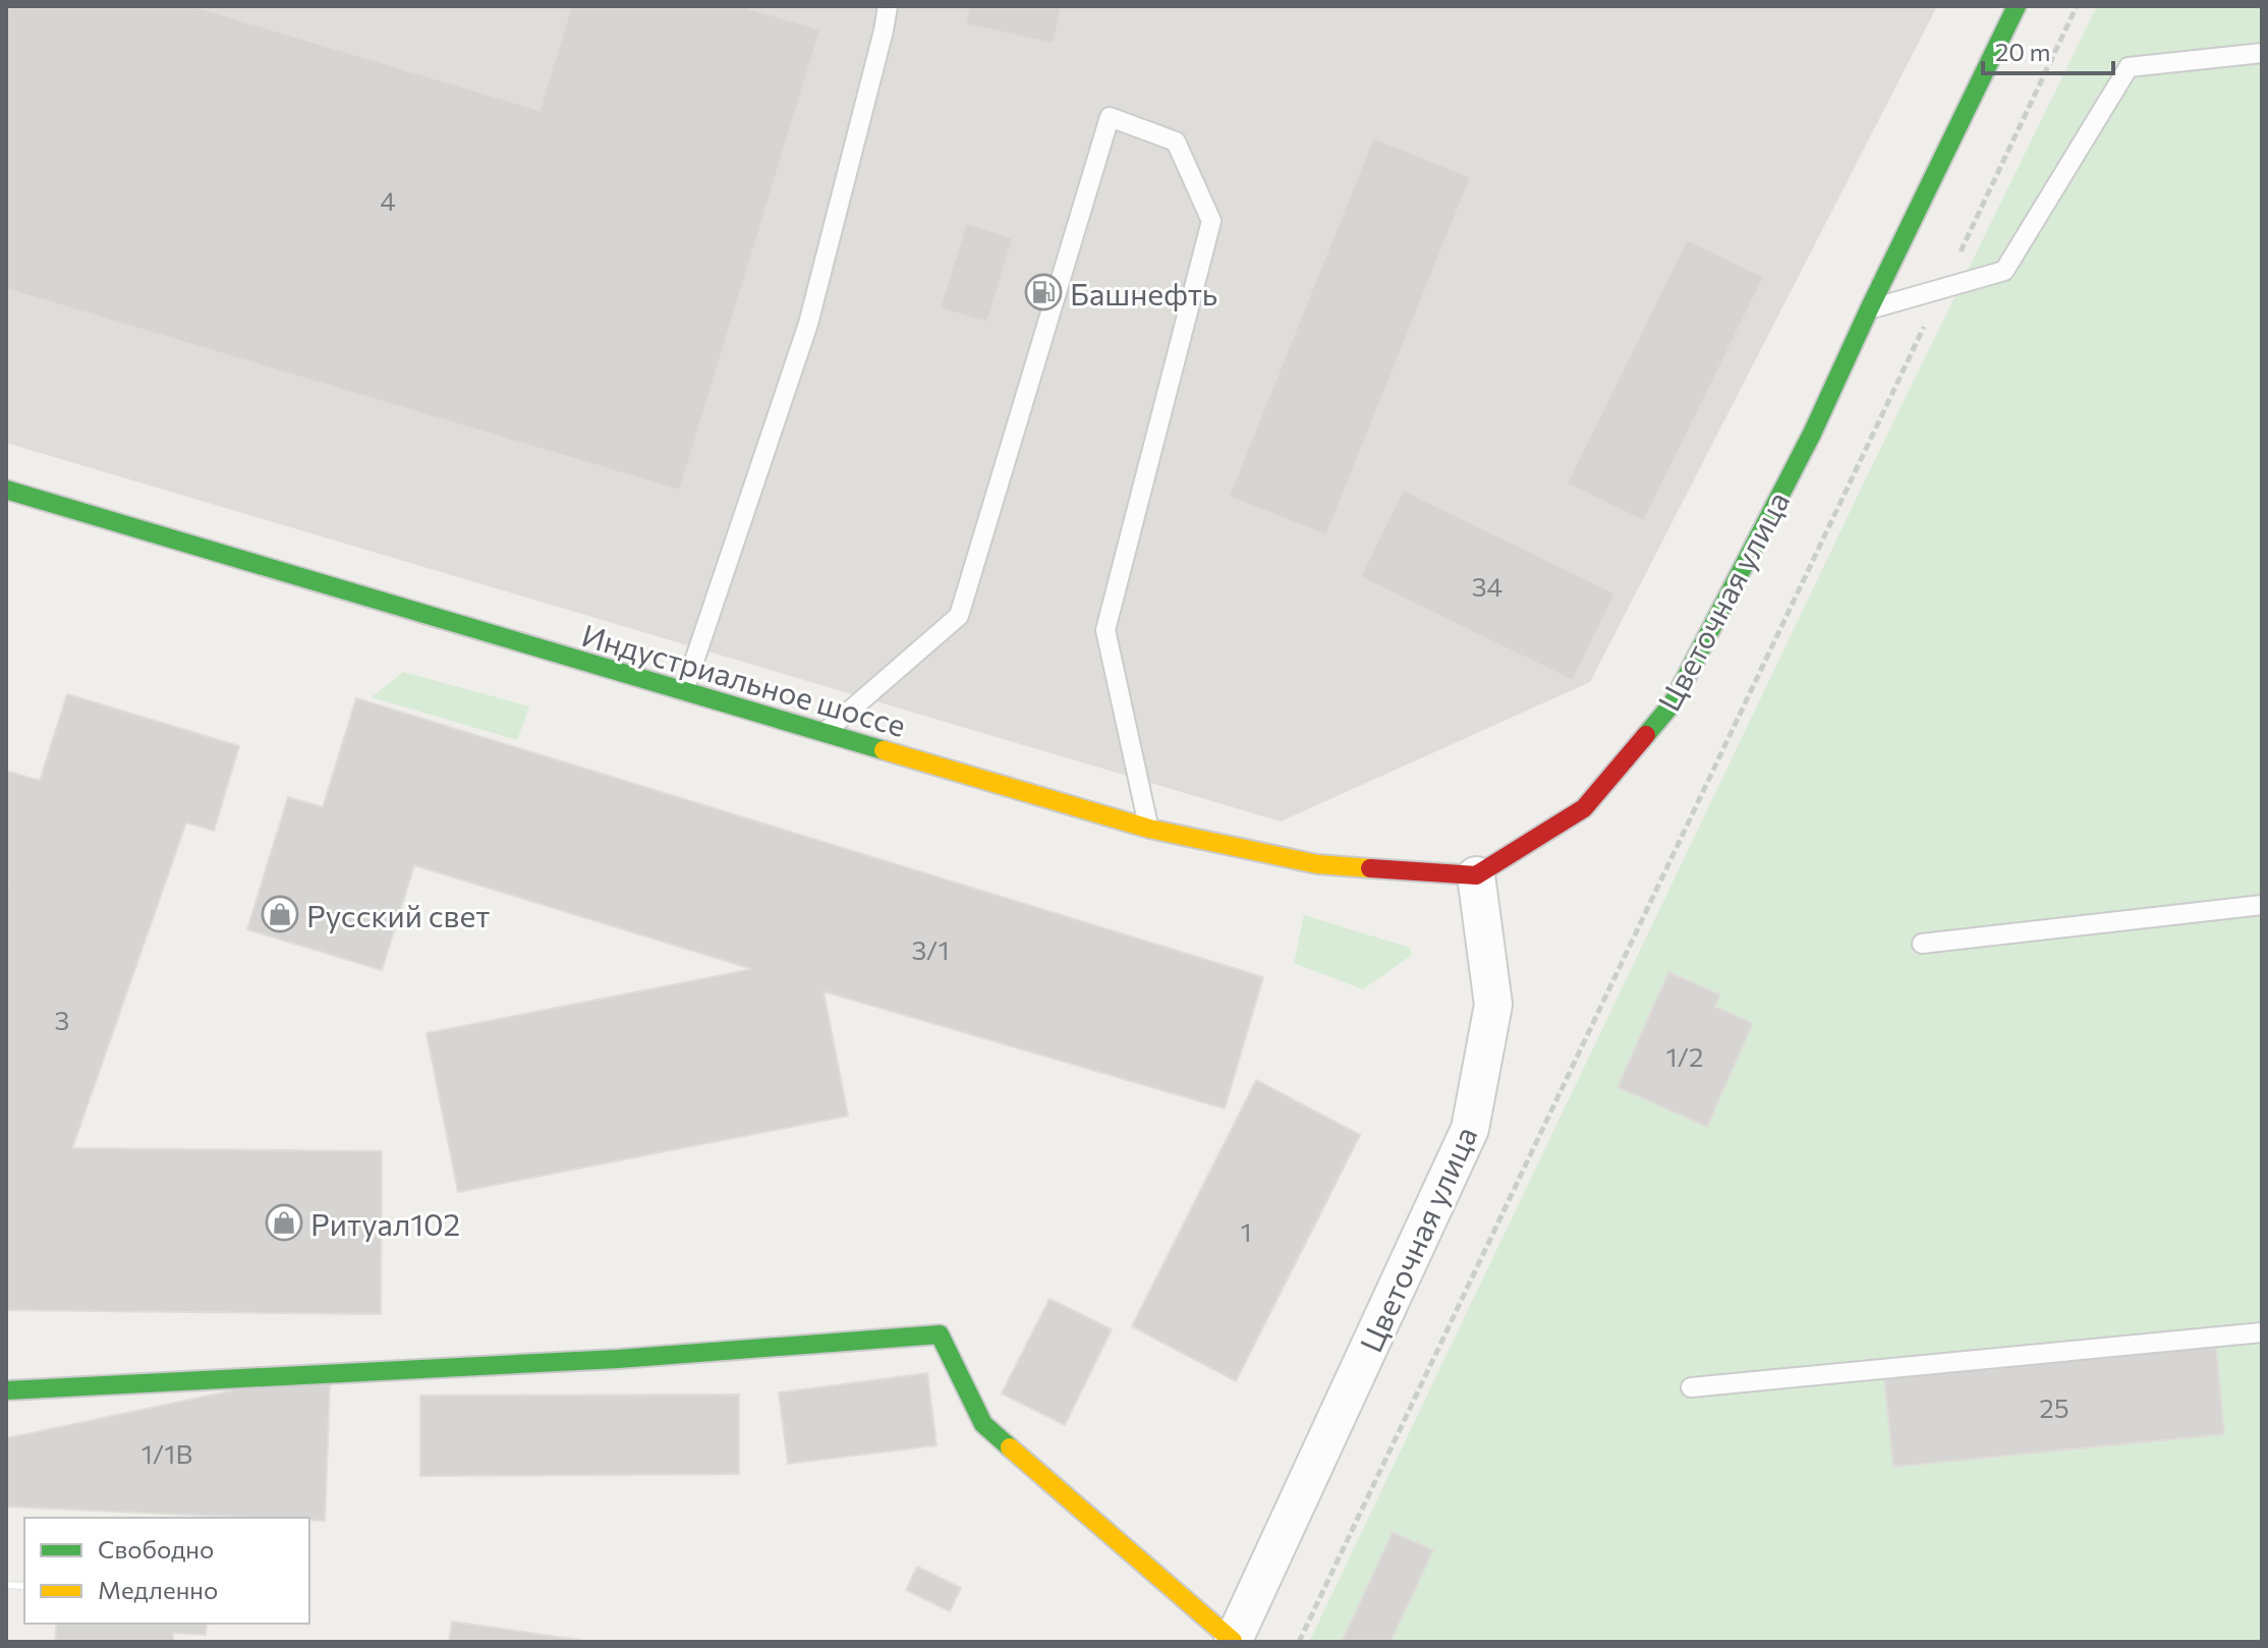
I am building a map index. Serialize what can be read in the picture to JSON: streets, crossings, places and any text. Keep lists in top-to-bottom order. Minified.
{"streets":{"street":["Цветочная улица","Индустриальное шоссе"]},"crossings":[["Цветочная улица","Индустриальное шоссе"]],"places":{"fuel station":["Башнефть"],"shop":["Русский свет","Ритуал102"]},"house_numbers":["4","34","3/1","3","1/2","1","25","1/1В"],"legend":["Свободно","Медленно"],"scale_bar":"20 m"}
